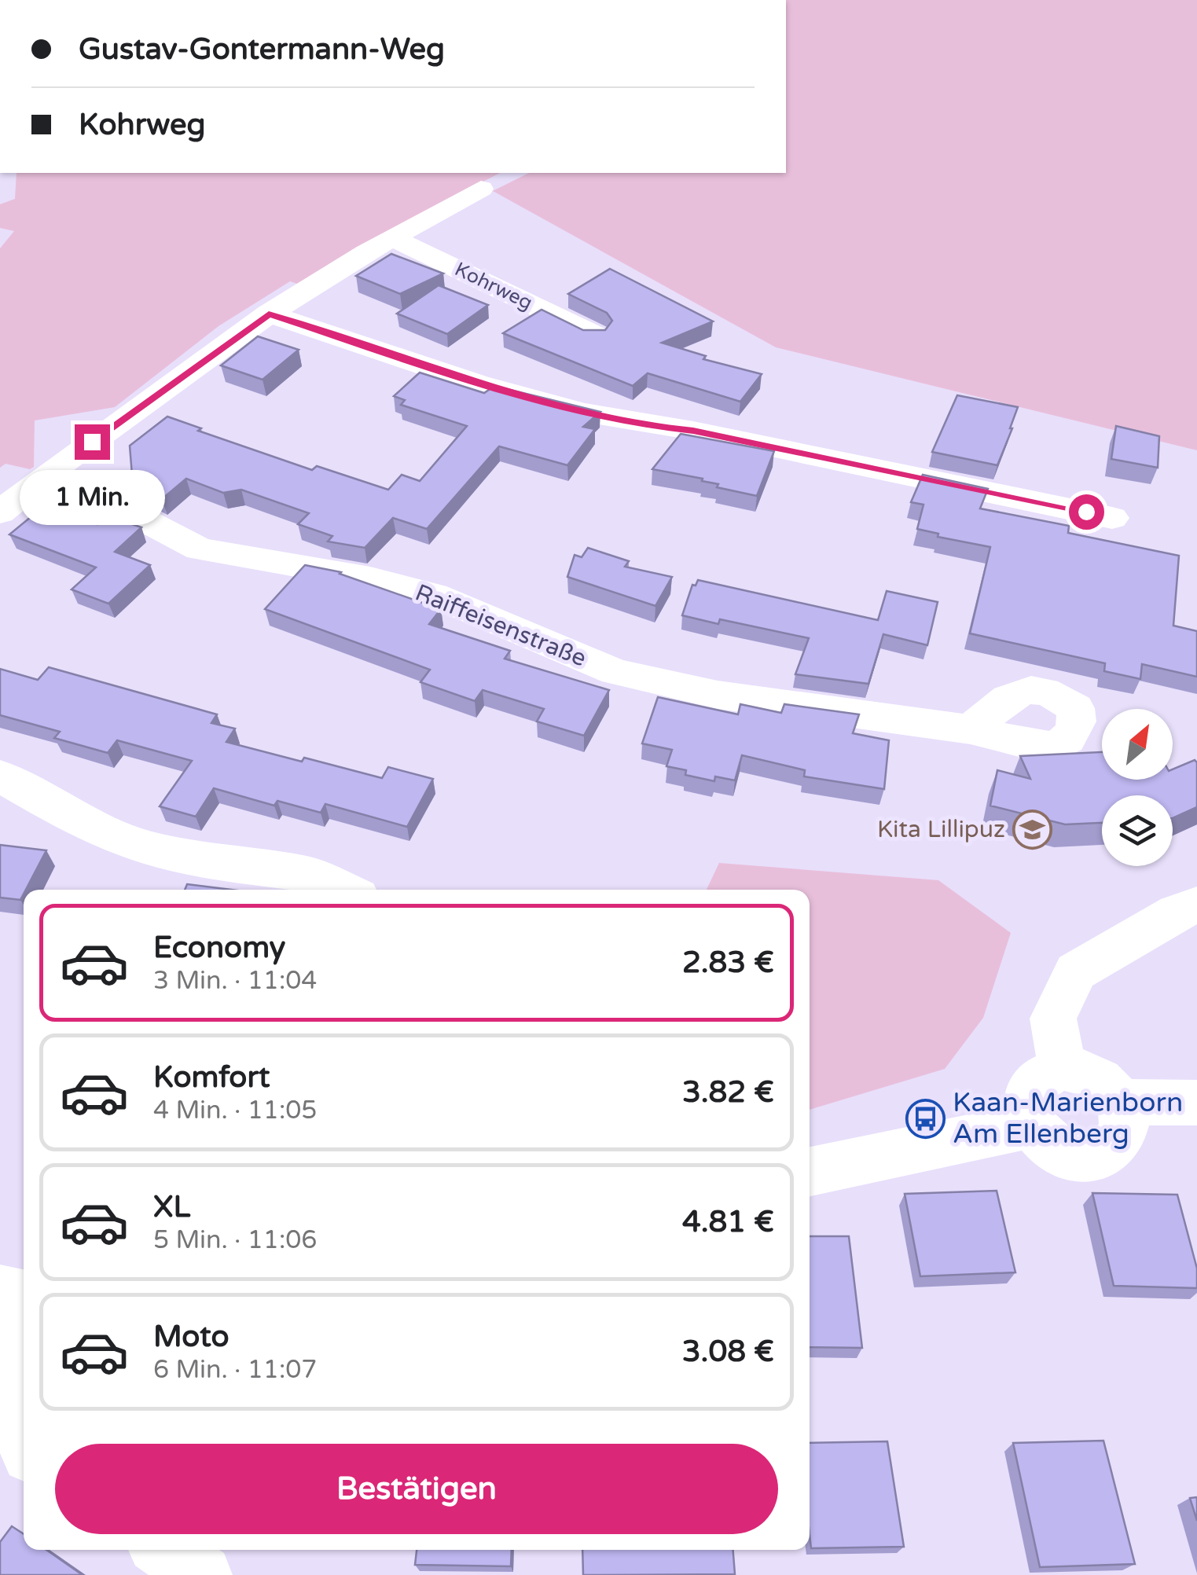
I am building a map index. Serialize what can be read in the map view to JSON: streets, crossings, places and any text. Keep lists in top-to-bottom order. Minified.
{"streets":{"street":["Kohrweg","Raiffeisenstraße"]},"places":{"school or university":["Kita Lillipuz"],"bus stop":["Kaan-Marienborn Am Ellenberg"]},"north":"top right","page":{"banner":["Gustav-Gontermann-Weg","Kohrweg"],"bubble":"1 Min.","list":[{"name":"Economy","note":"3 Min. · 11:04","value":"2.83 €"},{"name":"Komfort","note":"4 Min. · 11:05","value":"3.82 €"},{"name":"XL","note":"5 Min. · 11:06","value":"4.81 €"},{"name":"Moto","note":"6 Min. · 11:07","value":"3.08 €"}],"buttons":"Bestätigen"}}
